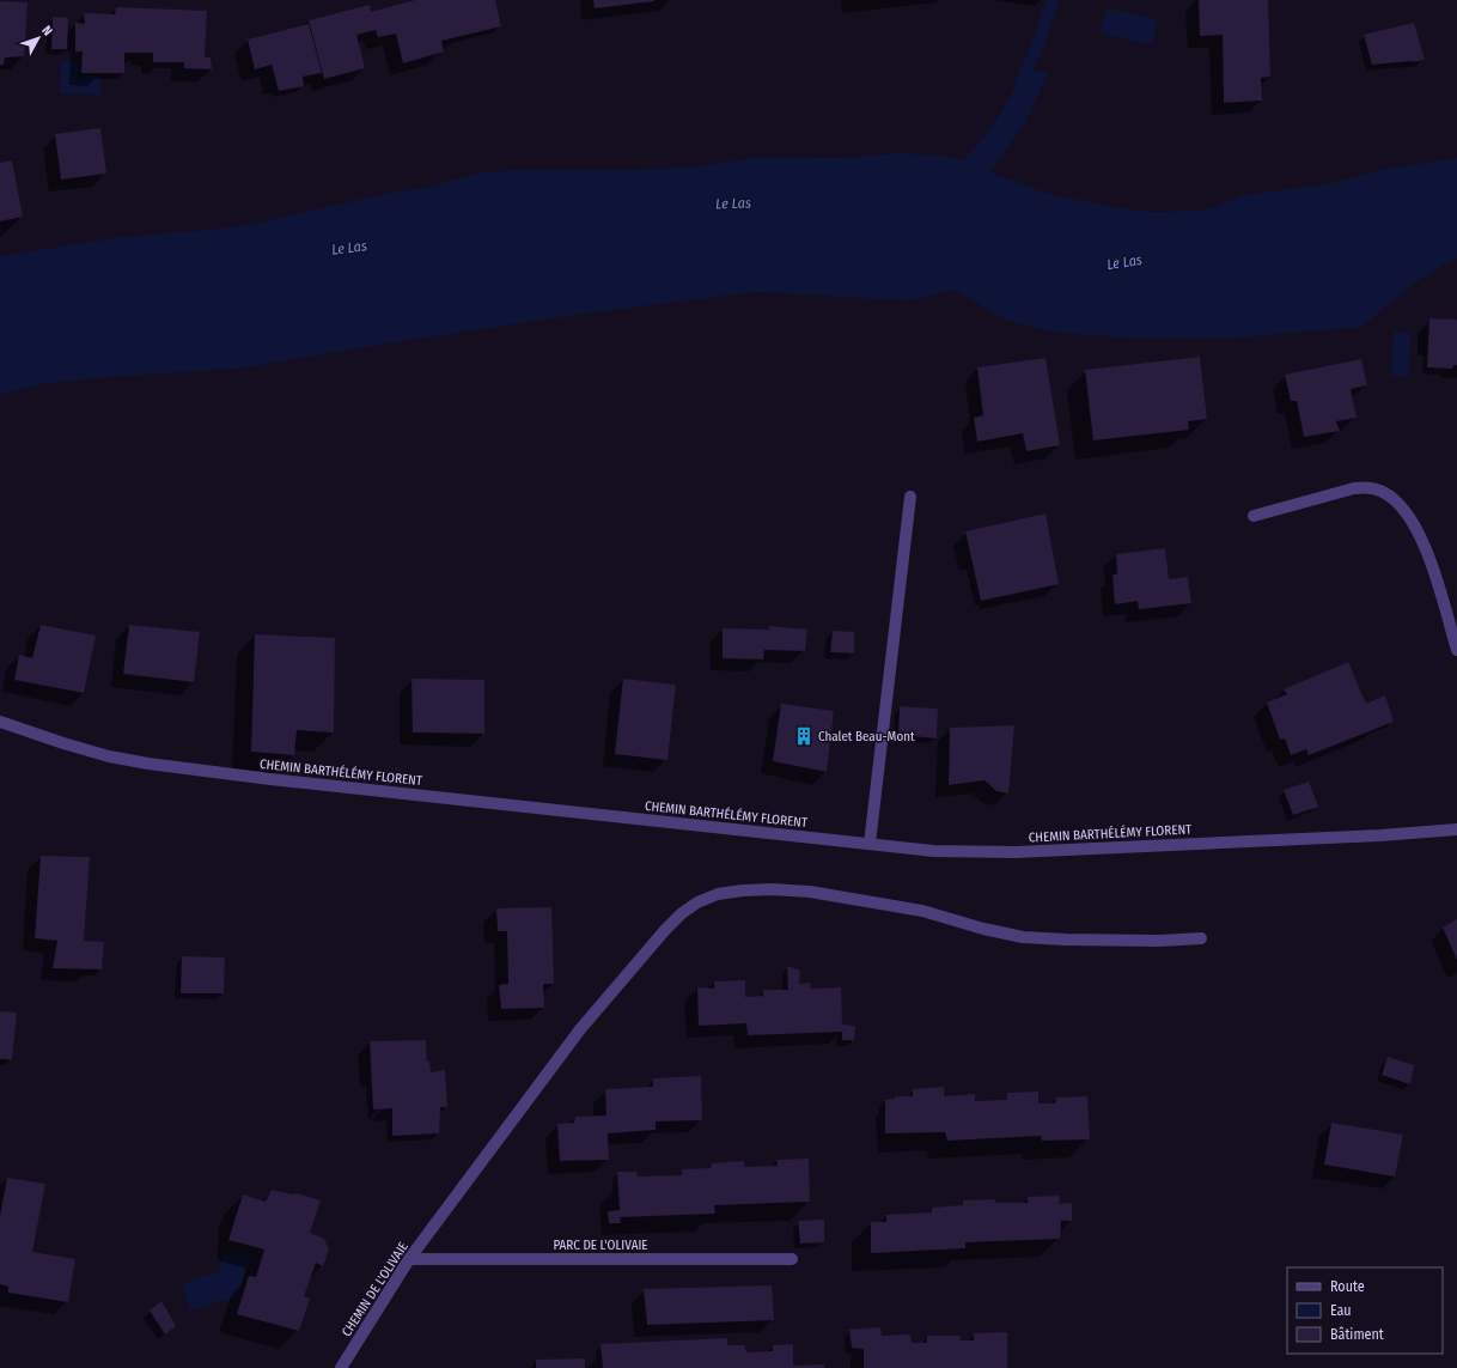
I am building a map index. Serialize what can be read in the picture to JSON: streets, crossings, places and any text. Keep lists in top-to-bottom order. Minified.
{"streets":{"street":["CHEMIN BARTHÉLÉMY FLORENT","PARC DE L'OLIVAIE","CHEMIN DE L'OLIVAIE"]},"crossings":[["PARC DE L'OLIVAIE","CHEMIN DE L'OLIVAIE"]],"water":["Le Las"],"places":{"building":["Chalet Beau-Mont"]},"legend":["Route","Eau","Bâtiment"],"north":"top right"}
